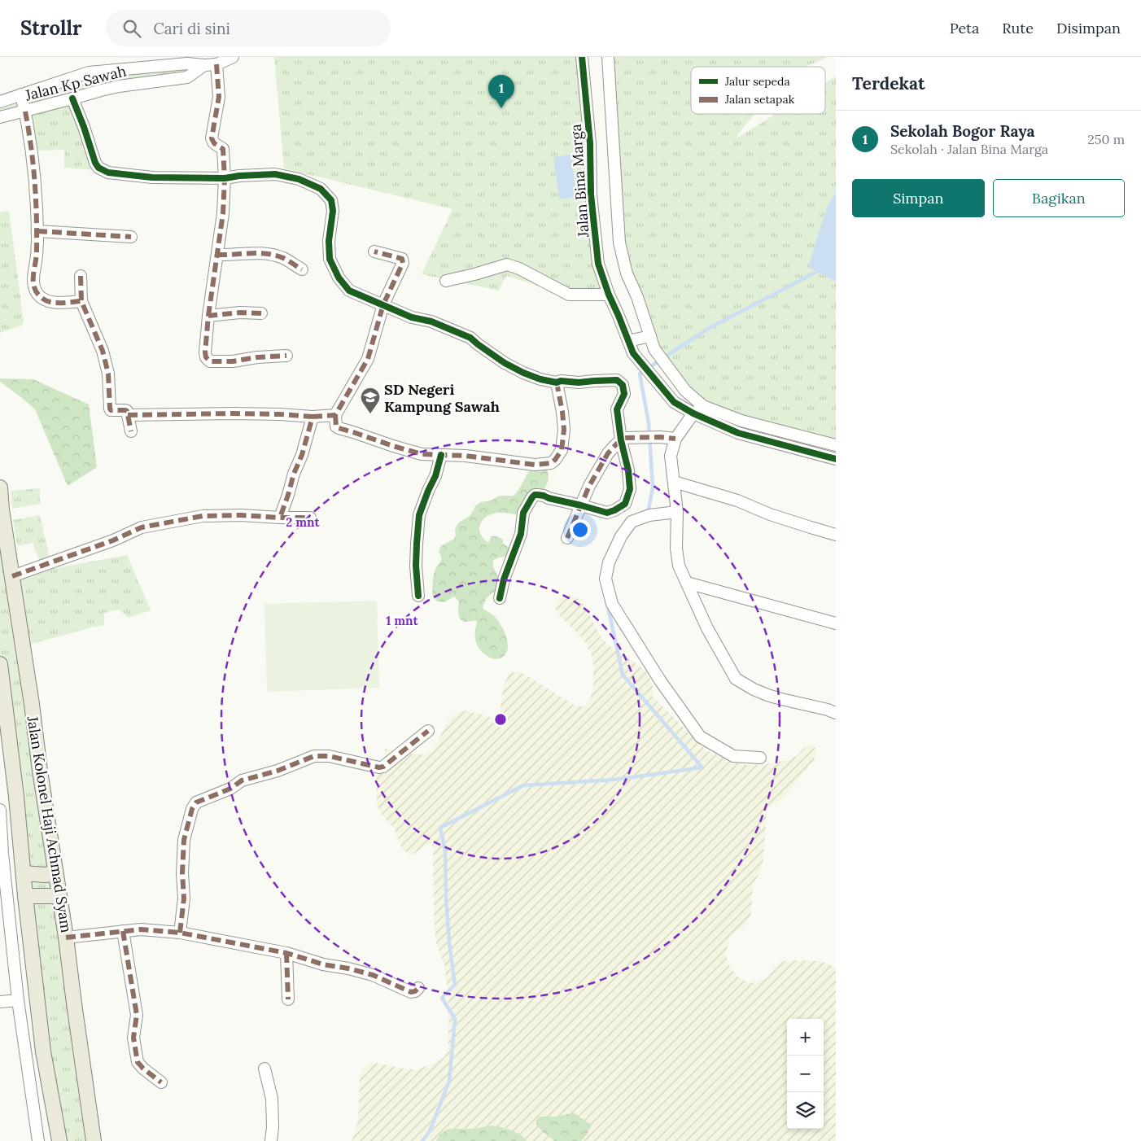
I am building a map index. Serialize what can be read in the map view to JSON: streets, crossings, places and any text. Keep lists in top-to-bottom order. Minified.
{"streets":{"main road":["Jalan Kolonel Haji Achmad Syam"],"street":["Jalan Kp Sawah","Jalan Bina Marga"]},"places":{"school or university":["SD Negeri Kampung Sawah"]},"legend":["Jalur sepeda","Jalan setapak"],"page":{"header":"Strollr","search":"Cari di sini","nav":["Peta","Rute","Disimpan"],"heading":"Terdekat","pins":"1","list":[{"mark":"1","name":"Sekolah Bogor Raya","note":"Sekolah · Jalan Bina Marga","value":"250 m"}],"buttons":["Simpan","Bagikan"],"map_buttons":["+","−"]},"rings":["2 mnt","1 mnt"]}
